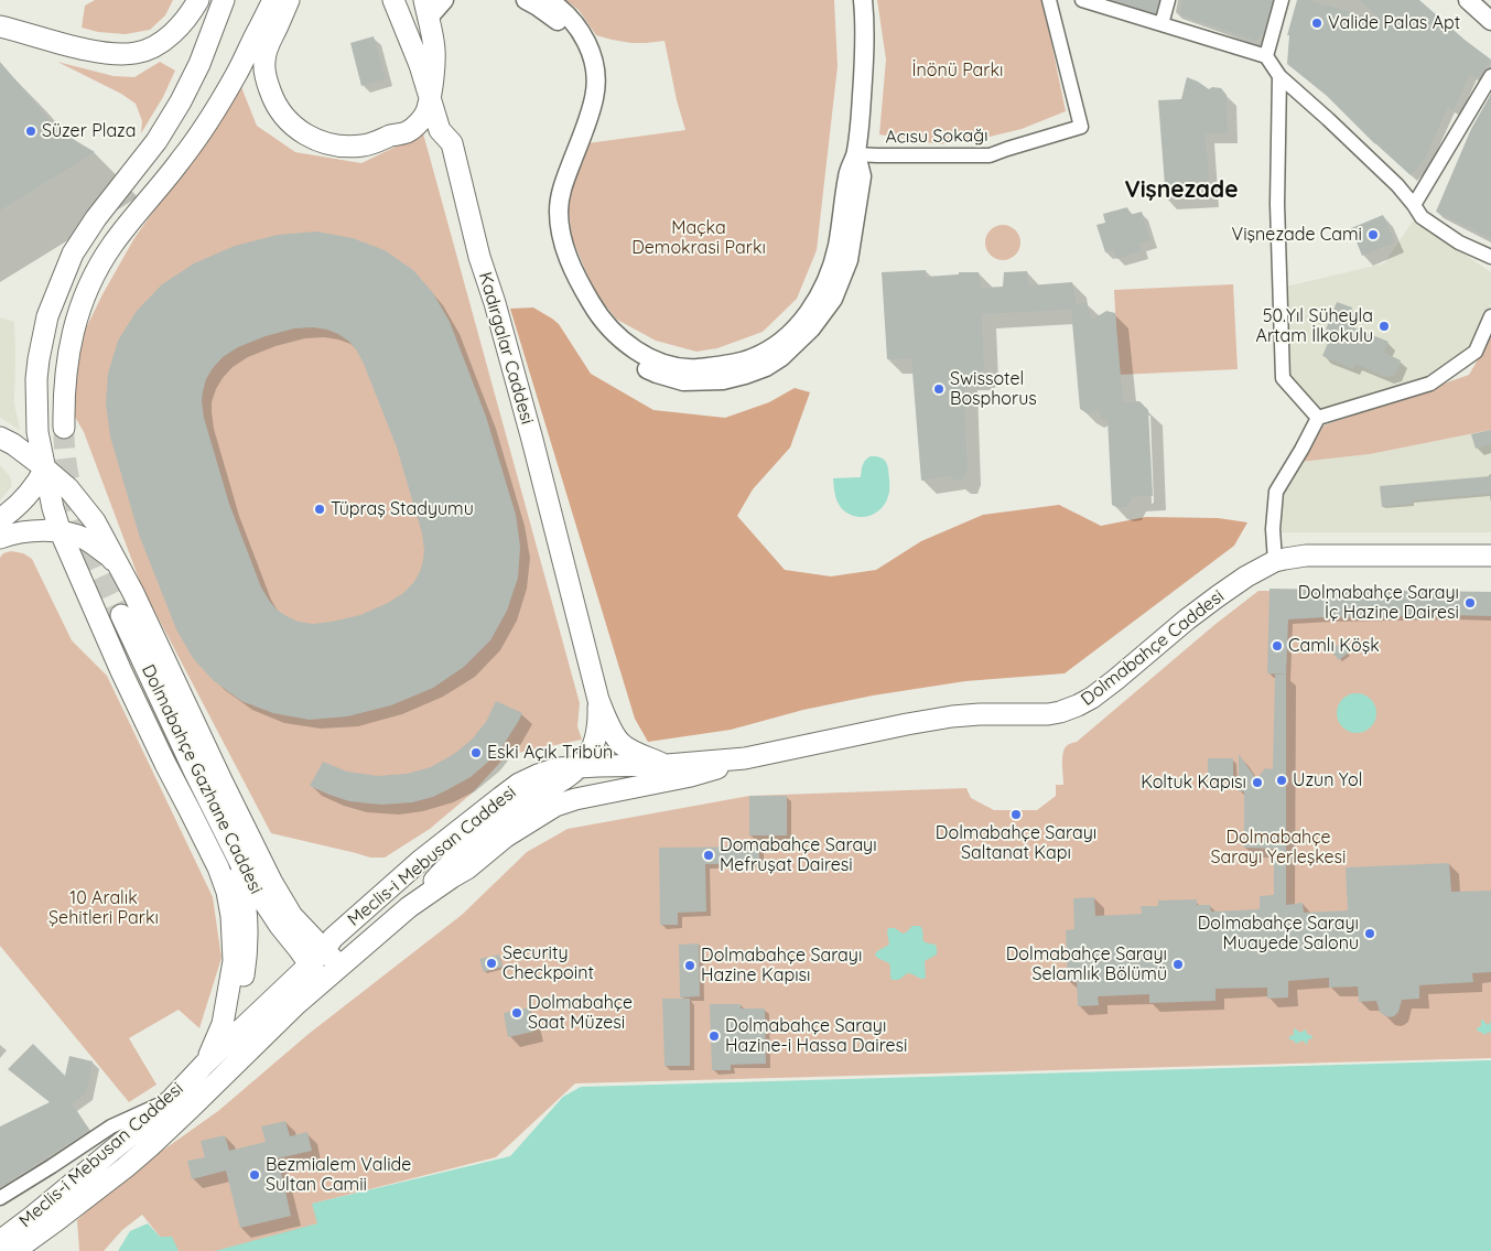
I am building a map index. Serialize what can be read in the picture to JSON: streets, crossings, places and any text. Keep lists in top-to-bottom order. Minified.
{"streets":{"main road":["Kadırgalar Caddesi","Dolmabahçe Caddesi","Dolmabahçe Gazhane Caddesi","Meclis-i Mebusan Caddesi"],"street":["Acısu Sokağı"]},"crossings":[["Kadırgalar Caddesi","Meclis-i Mebusan Caddesi"],["Dolmabahçe Caddesi","Meclis-i Mebusan Caddesi"],["Dolmabahçe Gazhane Caddesi","Meclis-i Mebusan Caddesi"]],"districts":["Vişnezade"],"parks":["İnönü Parkı","Maçka Demokrasi Parkı","Dolmabahçe Sarayı Yerleşkesi","10 Aralık Şehitleri Parkı"],"places":["Valide Palas Apt","Süzer Plaza","Vişnezade Cami","50.Yıl Süheyla Artam İlkokulu","Swissotel Bosphorus","Tüpraş Stadyumu","Dolmabahçe Sarayı İç Hazine Dairesi","Camlı Köşk","Eski Açık Tribün","Uzun Yol","Koltuk Kapısı","Dolmabahçe Sarayı Saltanat Kapı","Domabahçe Sarayı Mefruşat Dairesi","Dolmabahçe Sarayı Muayede Salonu","Security Checkpoint","Dolmabahçe Sarayı Selamlık Bölümü","Dolmabahçe Sarayı Hazine Kapısı","Dolmabahçe Saat Müzesi","Dolmabahçe Sarayı Hazine-i Hassa Dairesi","Bezmialem Valide Sultan Camii"]}
